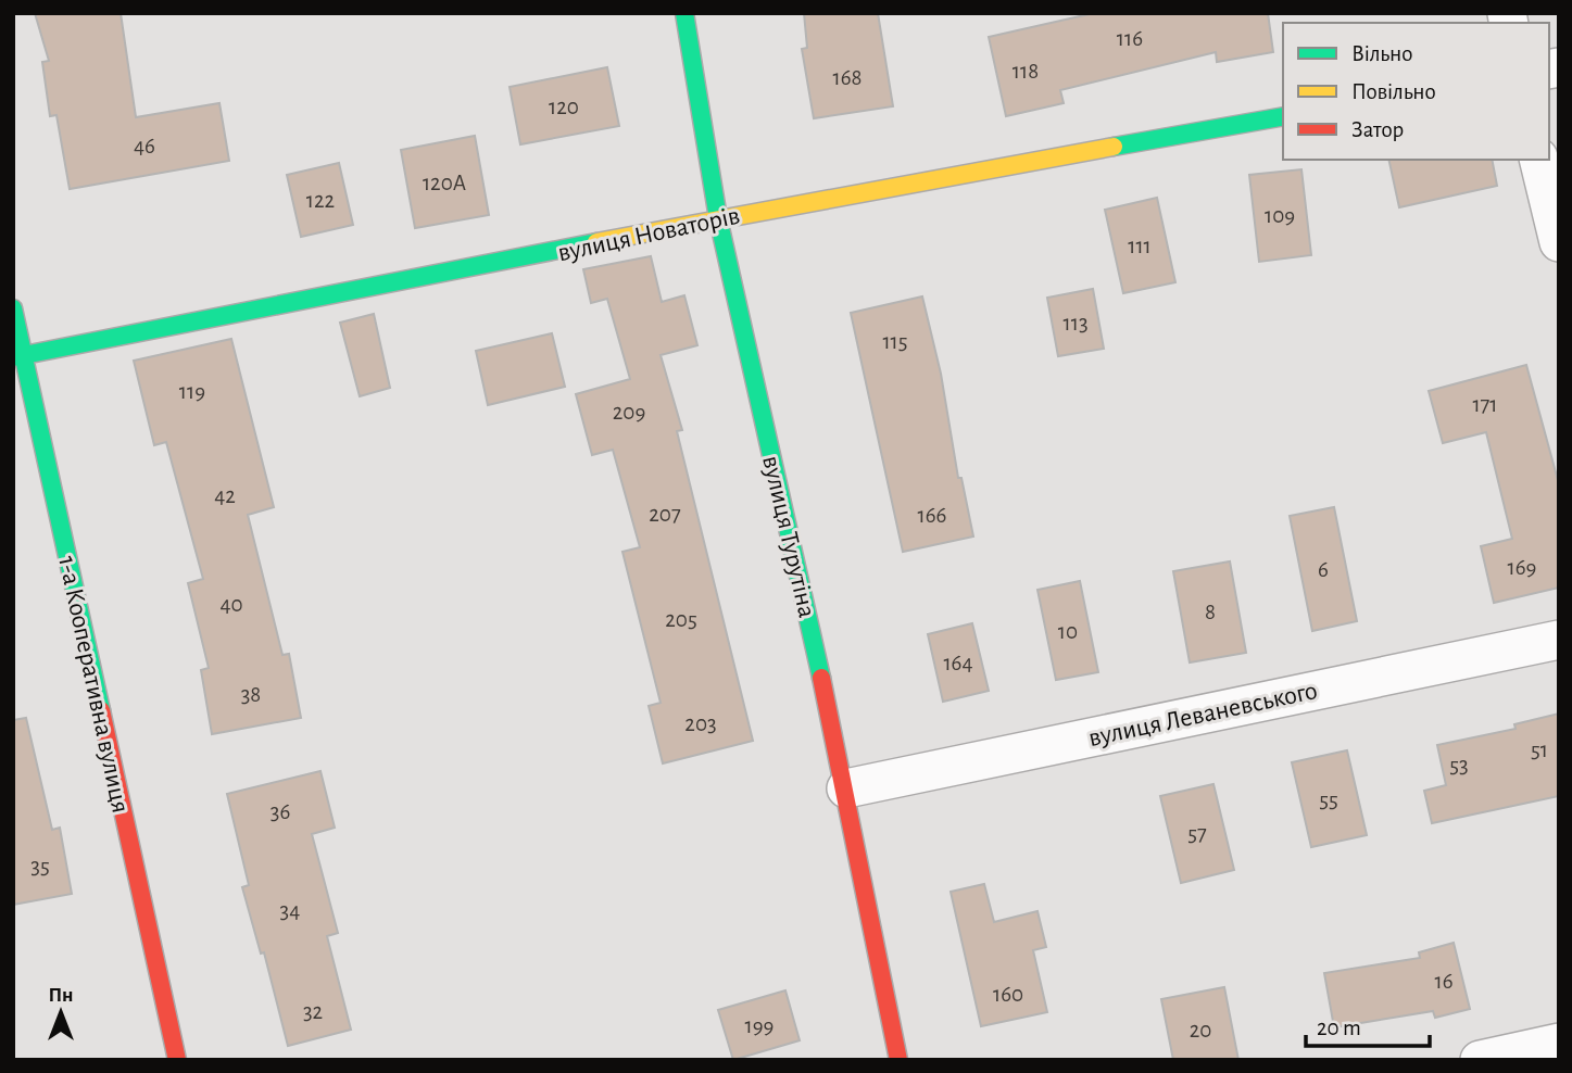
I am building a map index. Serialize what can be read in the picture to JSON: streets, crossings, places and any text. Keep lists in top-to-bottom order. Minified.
{"streets":{"street":["вулиця Новаторів","вулиця Турутіна","1-а Кооперативна вулиця","вулиця Леваневського"]},"crossings":[["вулиця Новаторів","вулиця Турутіна"],["вулиця Новаторів","1-а Кооперативна вулиця"],["вулиця Турутіна","вулиця Леваневського"]],"house_numbers":["116","118","168","120","46","120А","122","109","111","113","115","119","171","209","42","207","166","169","6","40","8","205","10","164","38","203","51","53","55","36","57","35","34","16","160","32","199","20"],"legend":["Вільно","Повільно","Затор"],"scale_bar":"20 m","north":"top"}
